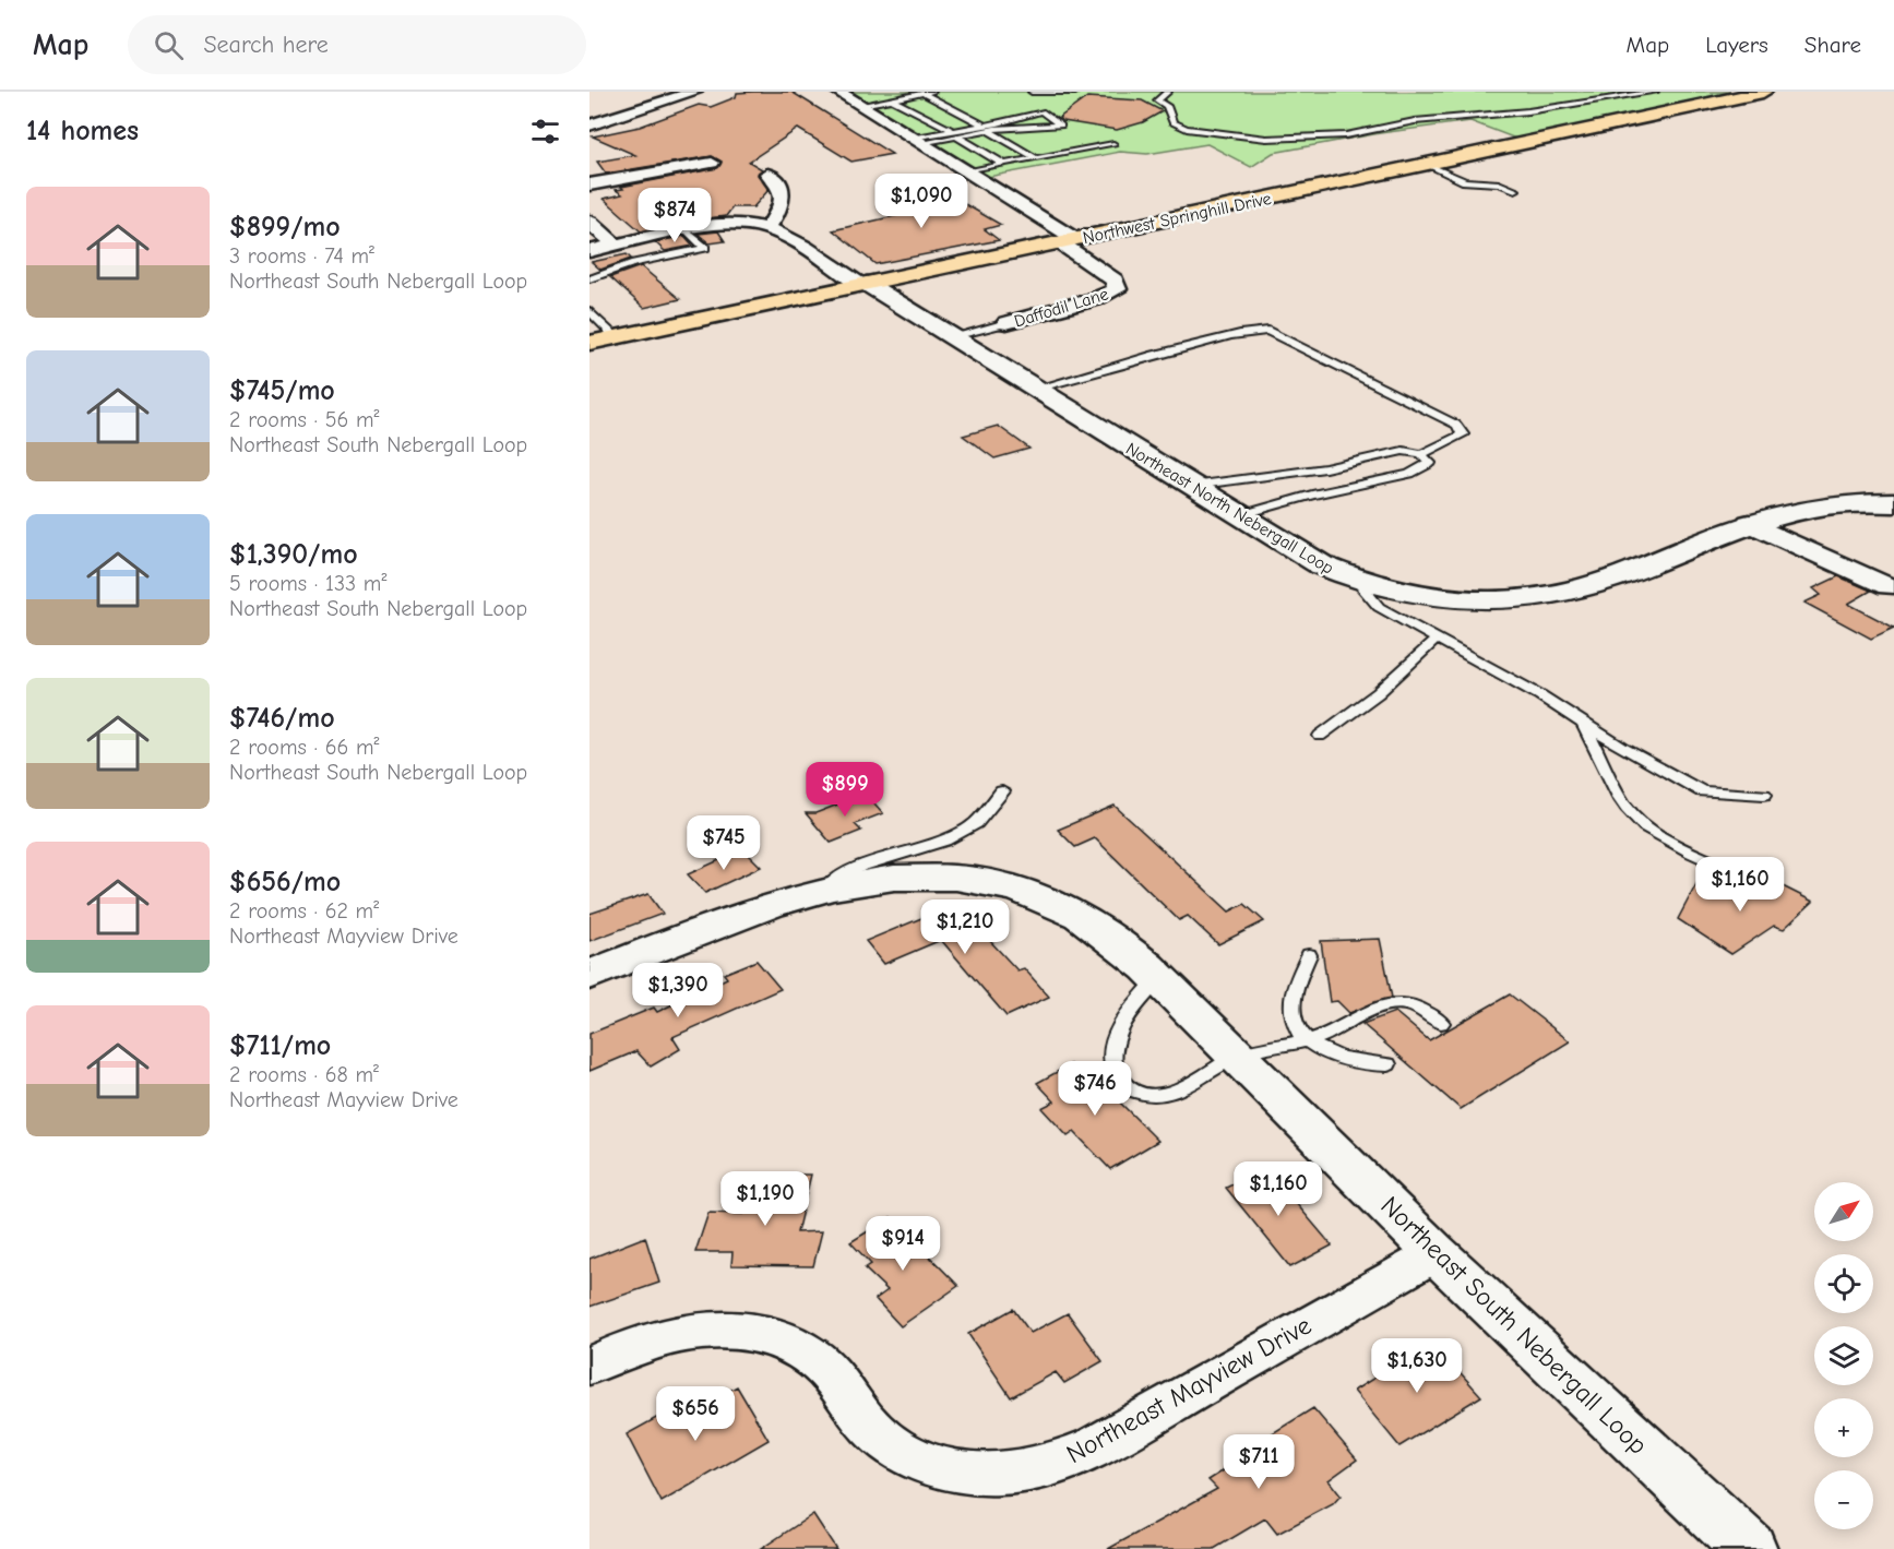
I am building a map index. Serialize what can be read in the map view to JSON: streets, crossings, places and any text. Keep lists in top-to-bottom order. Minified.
{"streets":{"main road":["Northwest Springhill Drive"],"street":["Daffodil Lane","Northeast North Nebergall Loop","Northeast South Nebergall Loop","Northeast Mayview Drive"]},"crossings":[["Northwest Springhill Drive","Daffodil Lane"],["Northwest Springhill Drive","Northeast North Nebergall Loop"],["Northeast South Nebergall Loop","Northeast Mayview Drive"]],"north":"top right","page":{"header":"Map","search":"Search here","nav":["Map","Layers","Share"],"heading":"14 homes","list":[{"name":"$899/mo","note":"3 rooms · 74 m² · Northeast South Nebergall Loop"},{"name":"$745/mo","note":"2 rooms · 56 m² · Northeast South Nebergall Loop"},{"name":"$1,390/mo","note":"5 rooms · 133 m² · Northeast South Nebergall Loop"},{"name":"$746/mo","note":"2 rooms · 66 m² · Northeast South Nebergall Loop"},{"name":"$656/mo","note":"2 rooms · 62 m² · Northeast Mayview Drive"},{"name":"$711/mo","note":"2 rooms · 68 m² · Northeast Mayview Drive"}],"price":["$1,090","$874","$899","$745","$1,160","$1,210","$1,390","$746","$1,160","$1,190","$914","$1,630","$656","$711"],"map_buttons":["+","−"]}}
